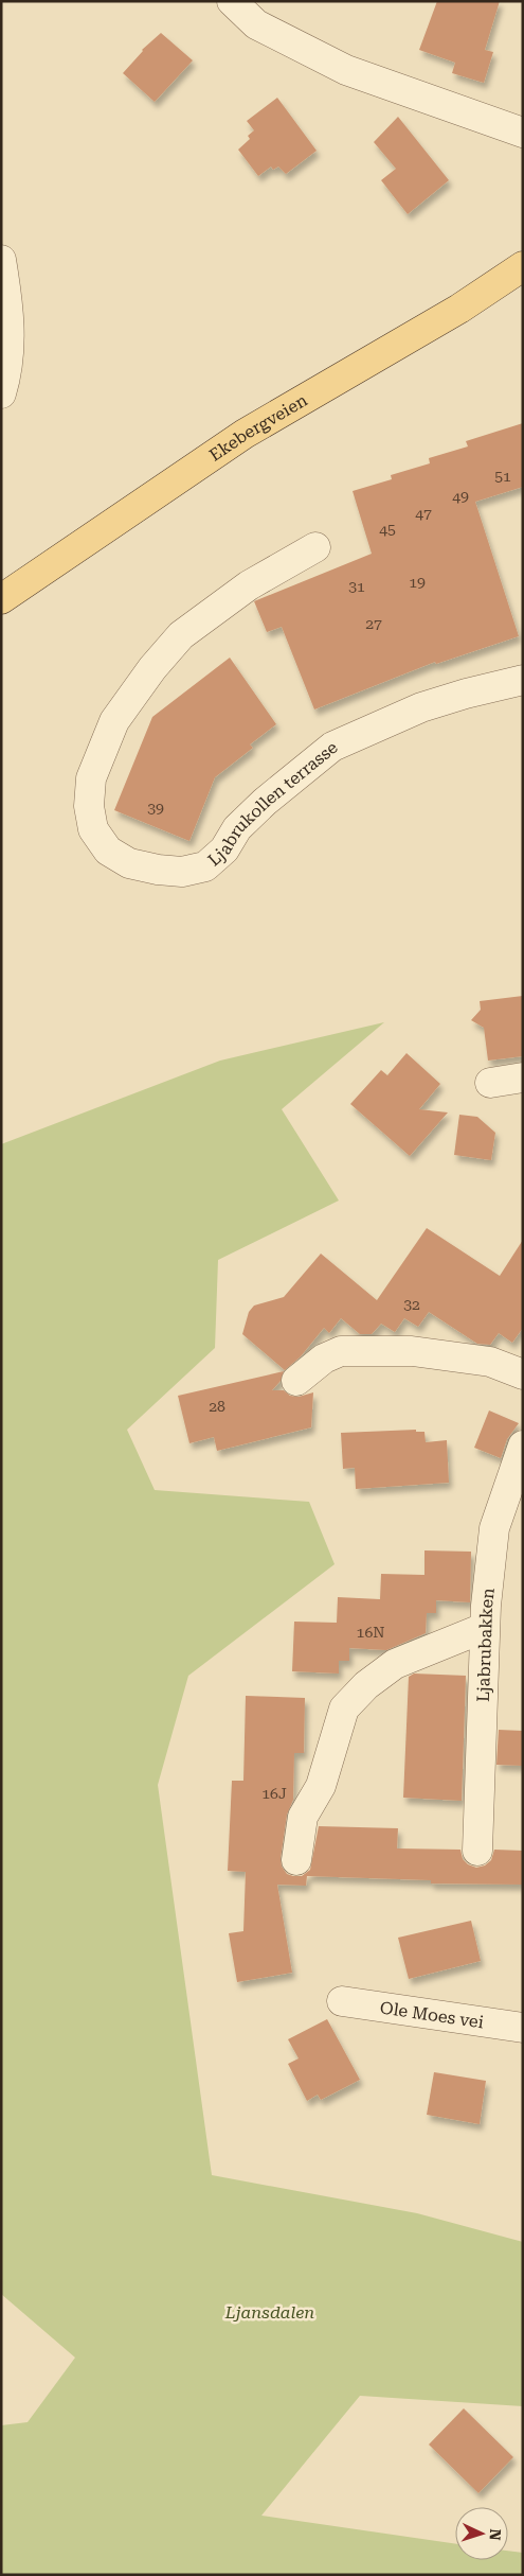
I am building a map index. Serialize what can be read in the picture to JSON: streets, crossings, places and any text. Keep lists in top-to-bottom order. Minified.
{"streets":{"main road":["Ekebergveien"],"street":["Ljabrukollen terrasse","Ljabrubakken","Ole Moes vei"]},"parks":["Ljansdalen"],"house_numbers":["51","49","47","45","19","31","27","39","32","28","16N","16J"],"north":"right"}
